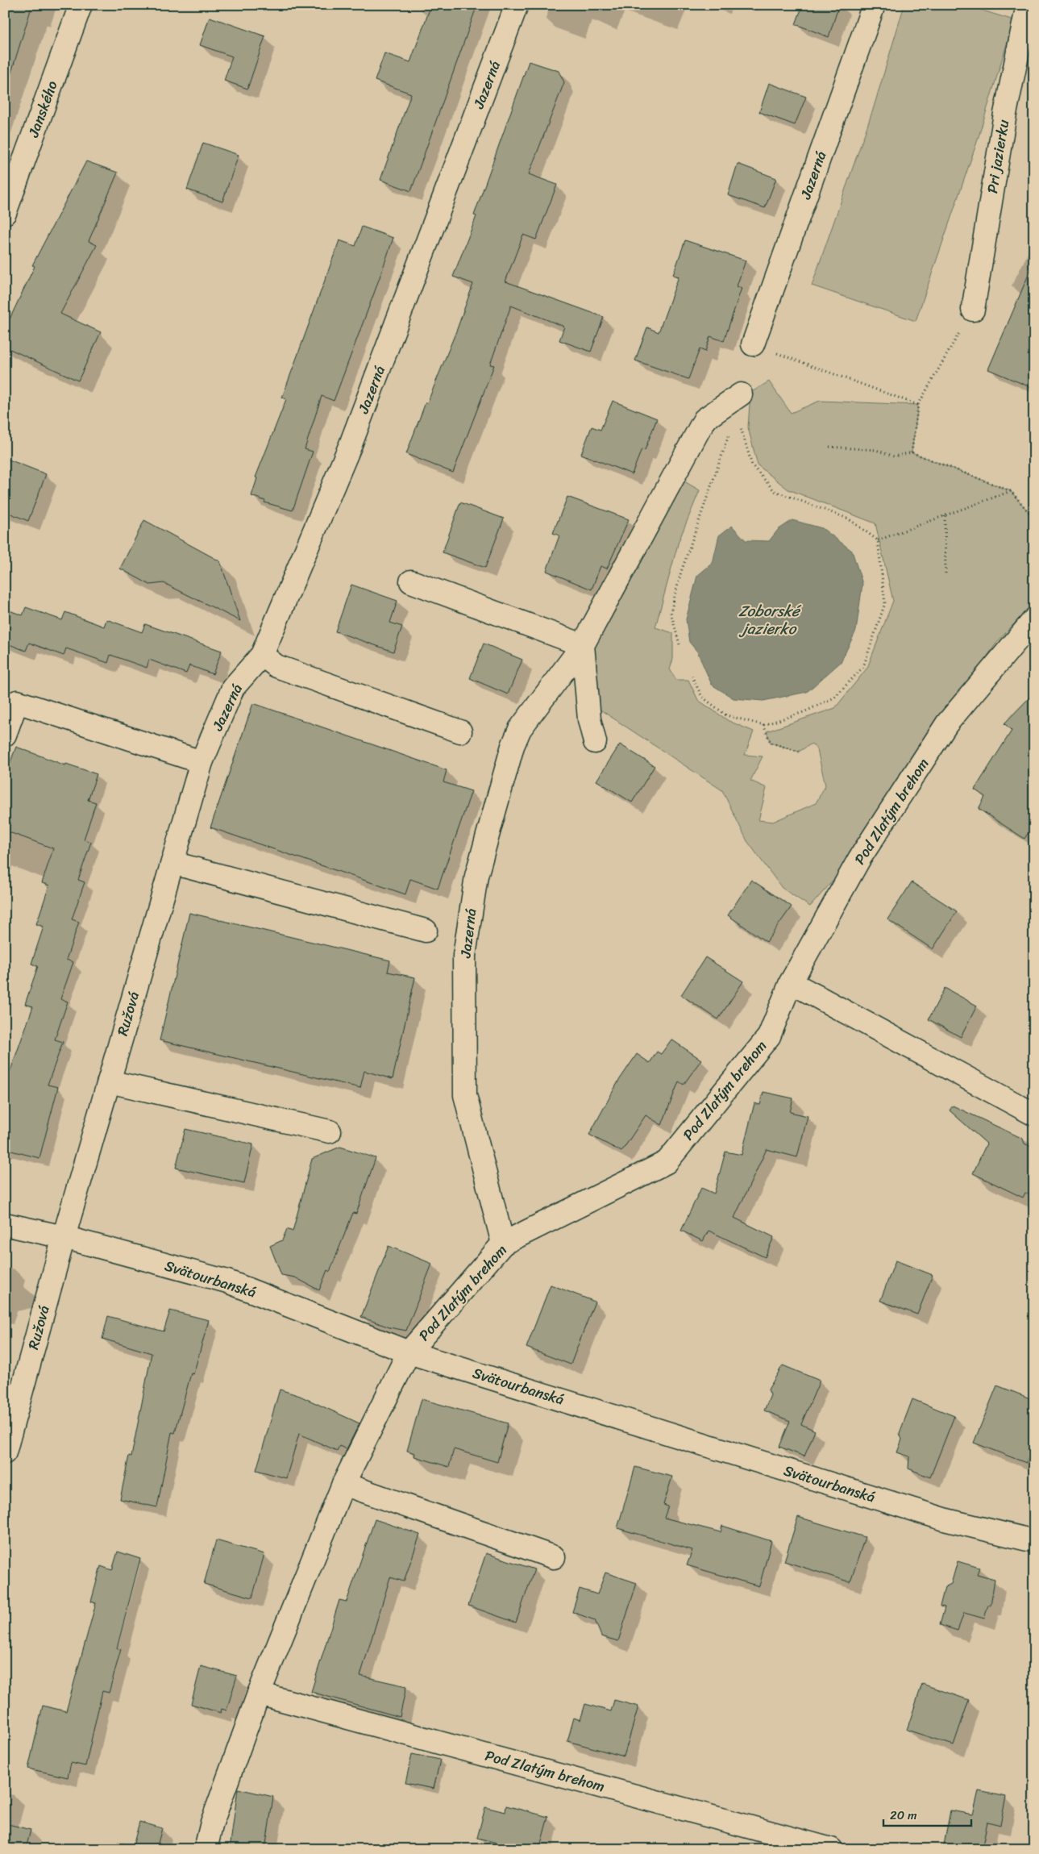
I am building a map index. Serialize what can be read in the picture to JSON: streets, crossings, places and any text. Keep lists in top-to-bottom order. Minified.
{"streets":{"street":["Jazerná","Janského","Pri jazierku","Pod Zlatým brehom","Ružová","Svätourbanská"]},"crossings":[["Jazerná","Pod Zlatým brehom"],["Jazerná","Ružová"],["Pod Zlatým brehom","Svätourbanská"],["Ružová","Svätourbanská"]],"water":["Zoborské jazierko"],"scale_bar":"20 m"}
